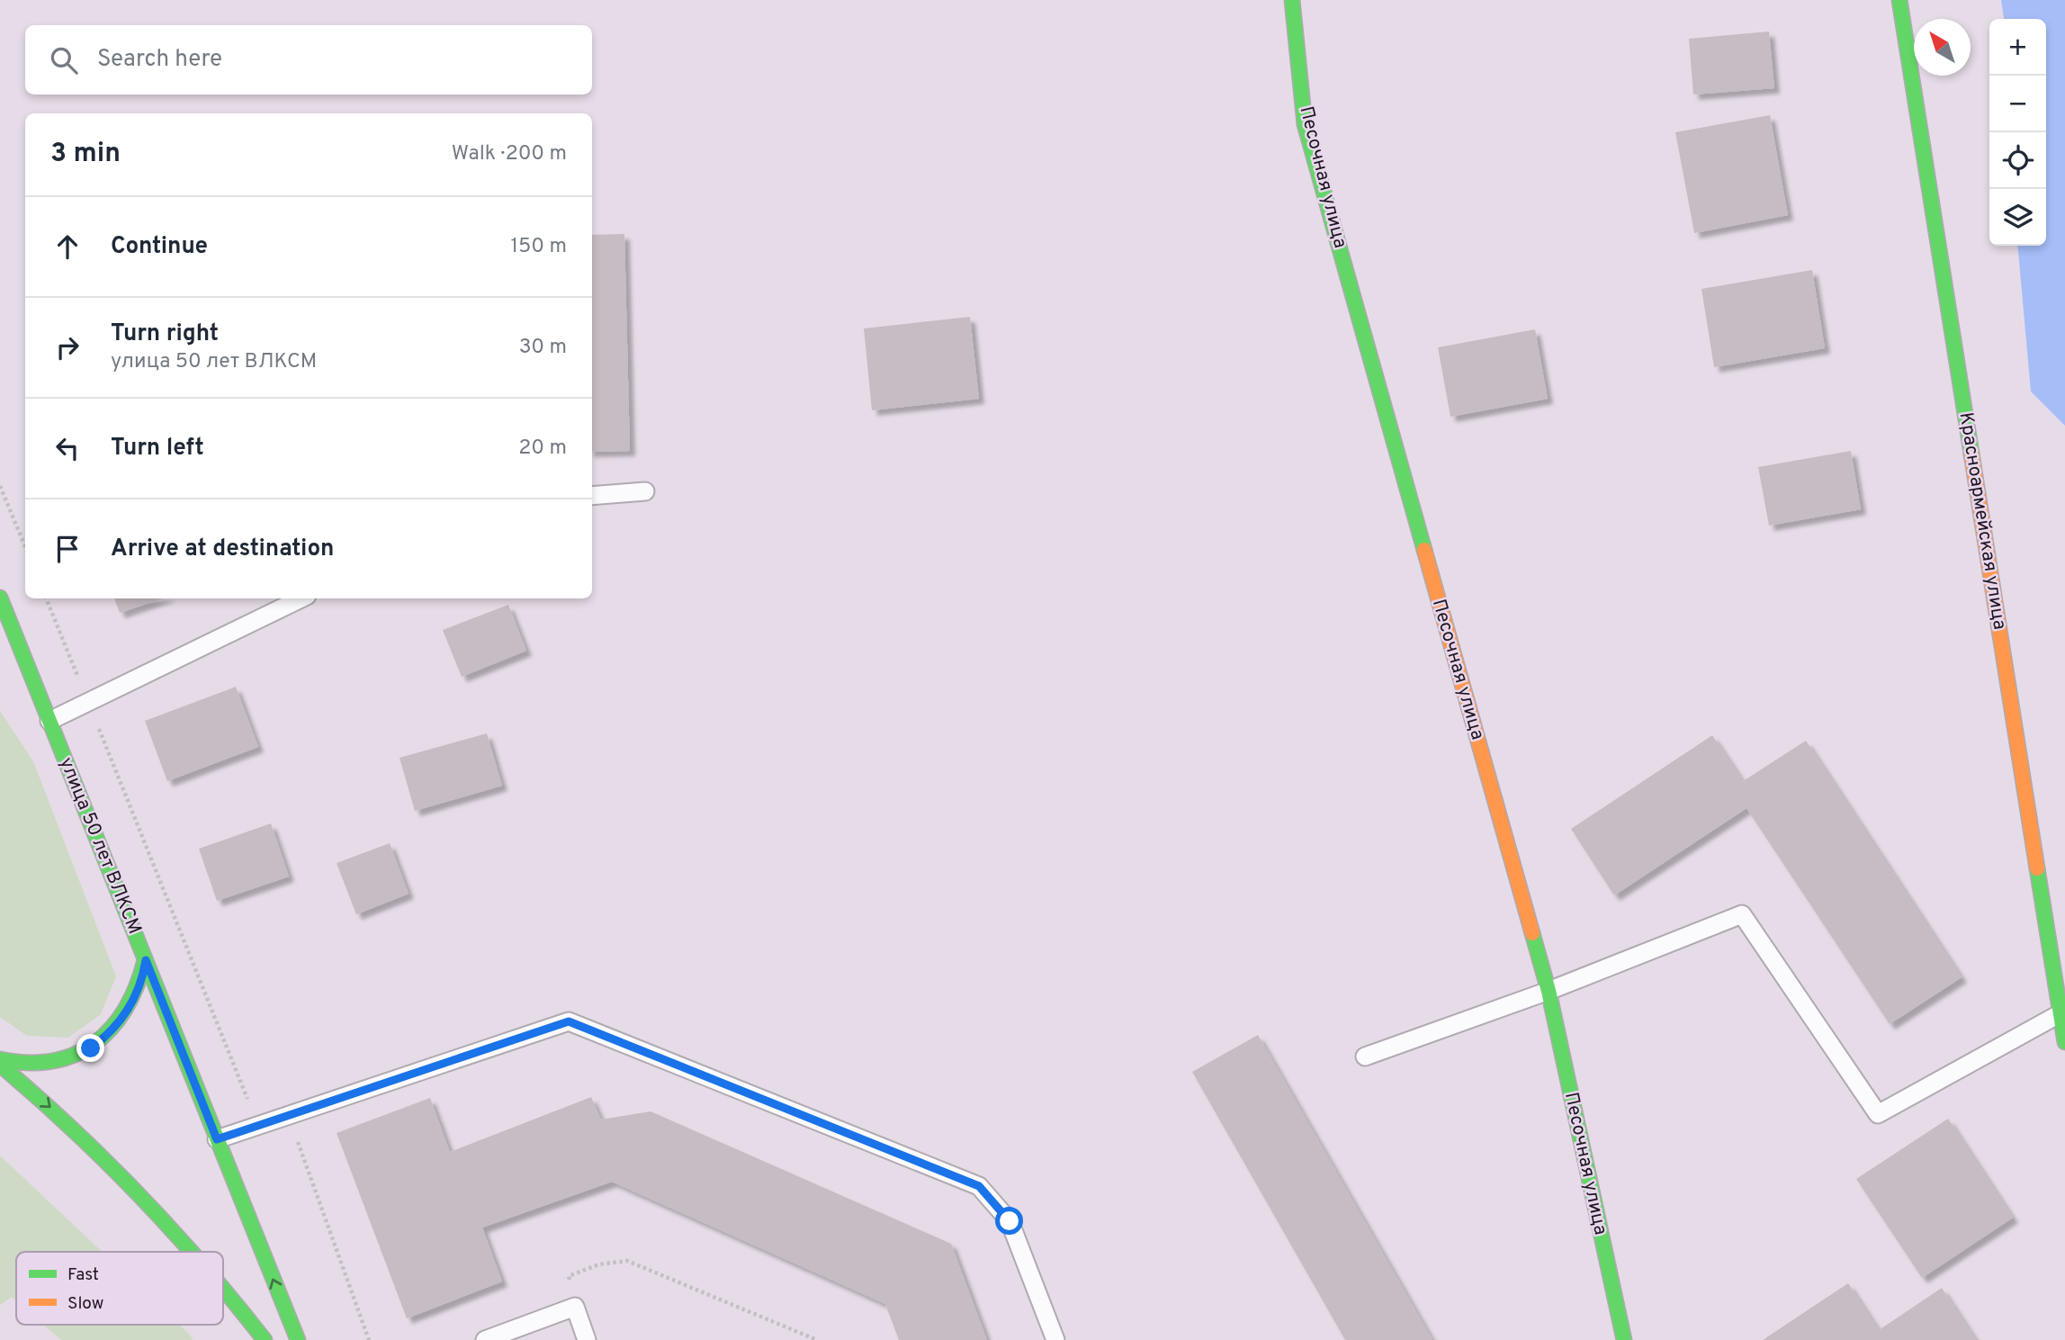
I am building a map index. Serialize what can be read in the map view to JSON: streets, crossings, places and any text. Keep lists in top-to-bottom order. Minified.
{"streets":{"street":["Песочная улица","Красноармейская улица","улица 50 лет ВЛКСМ"]},"legend":["Fast","Slow"],"north":"top left","page":{"map_buttons":["+","−"],"search":"Search here","heading":["3 min","Walk · 200 m"],"list":[["Continue","150 m"],["Turn right","улица 50 лет ВЛКСМ","30 m"],["Turn left","20 m"],"Arrive at destination"]}}
